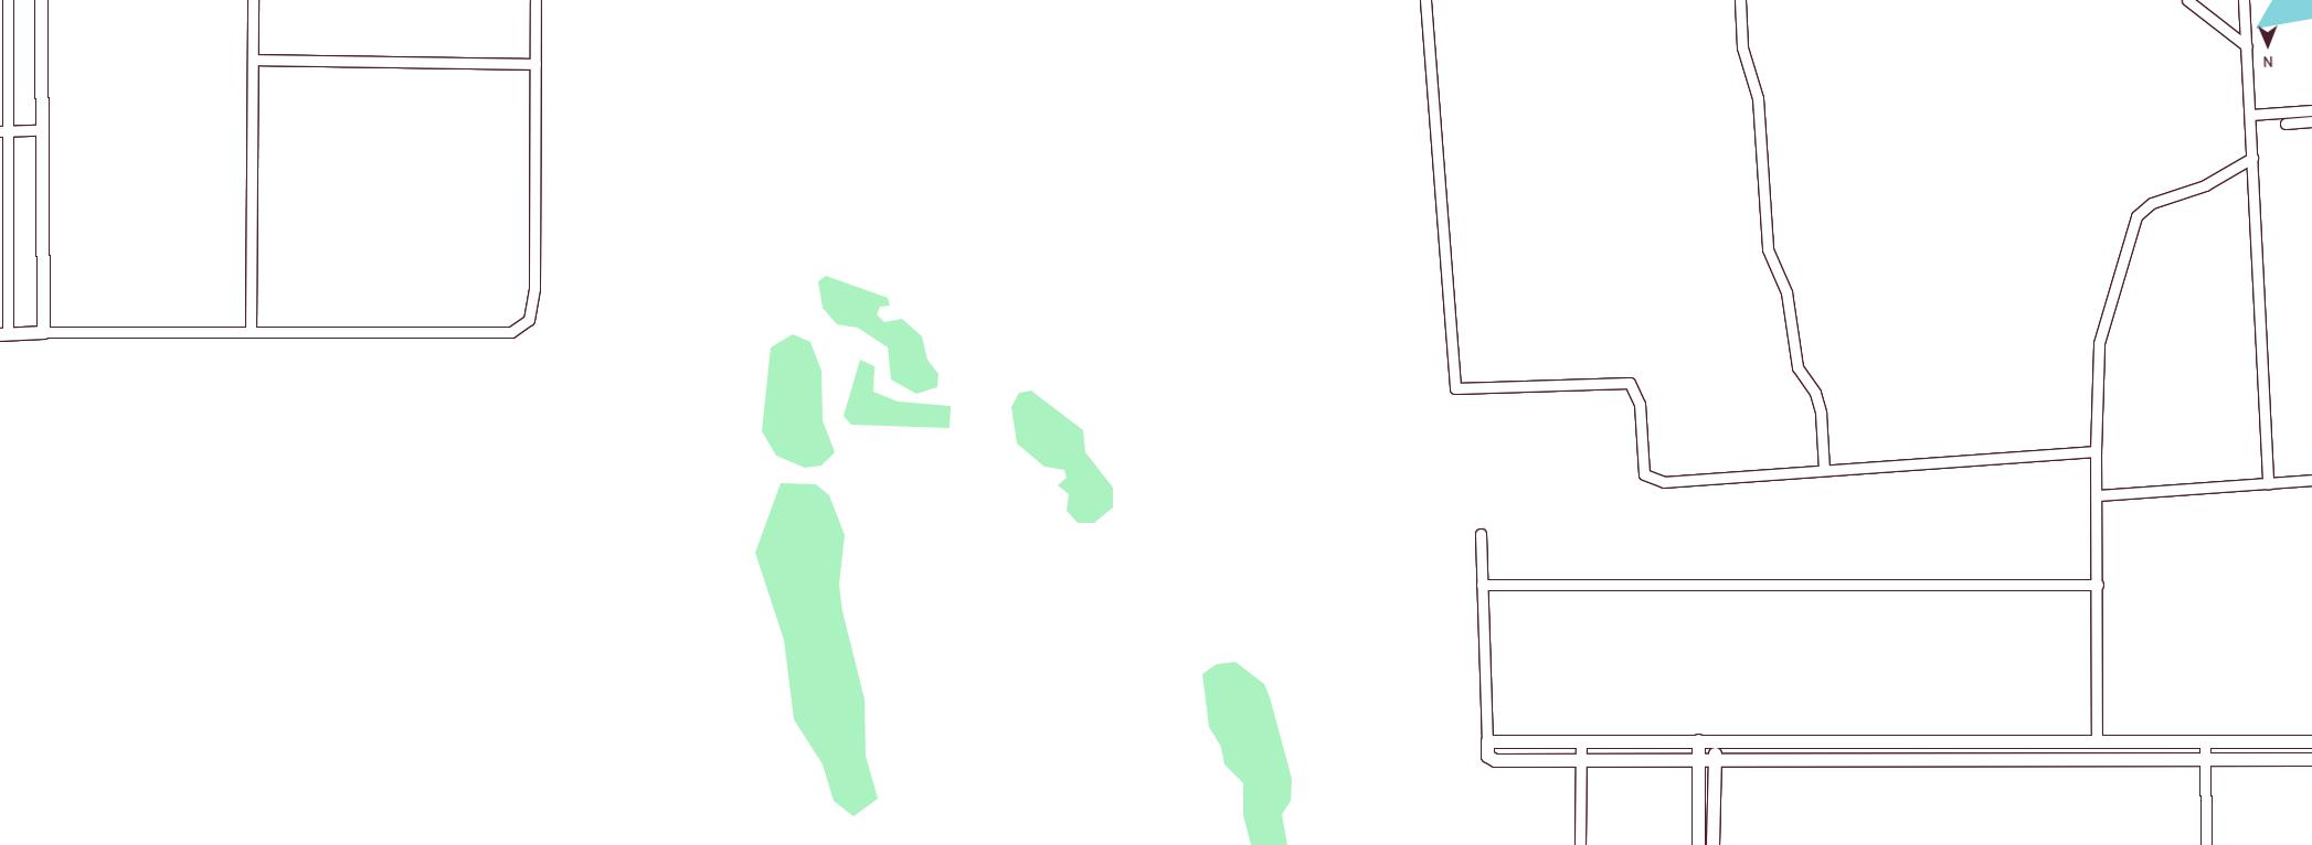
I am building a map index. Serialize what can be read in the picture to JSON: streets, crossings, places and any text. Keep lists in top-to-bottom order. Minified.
{"north":"bottom"}
